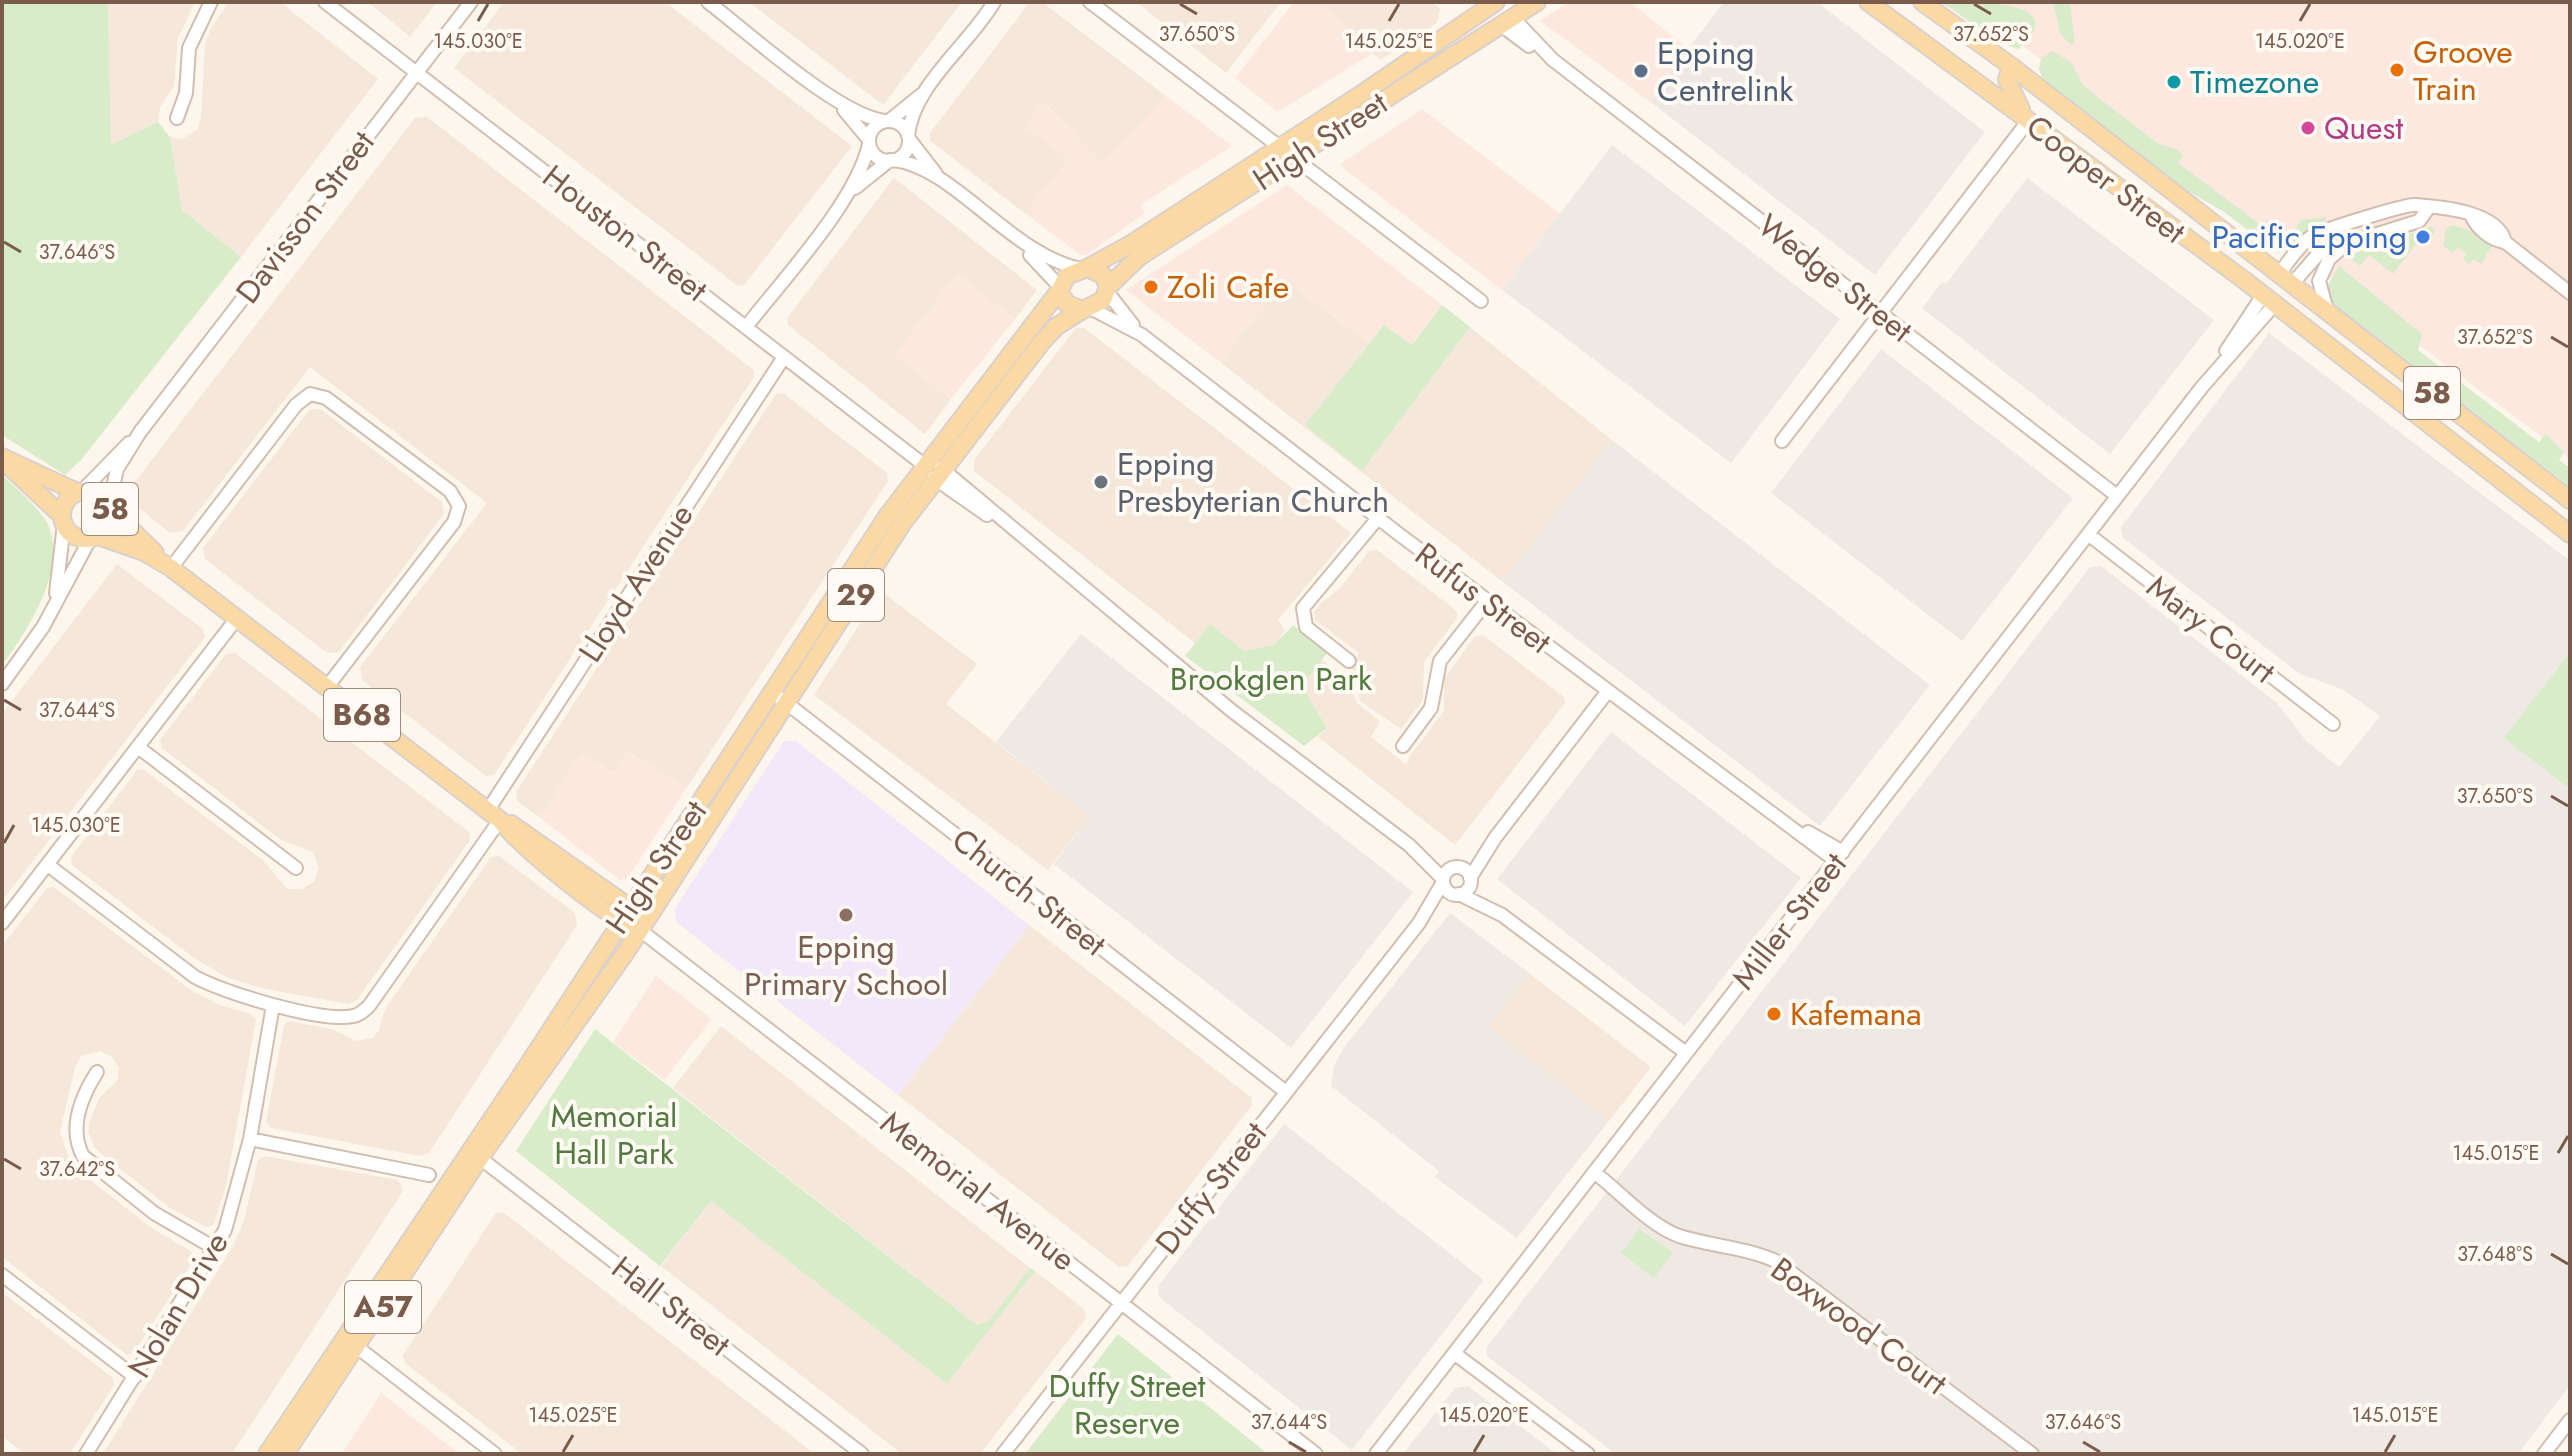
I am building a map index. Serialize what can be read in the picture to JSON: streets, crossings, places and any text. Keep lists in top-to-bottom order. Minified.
{"streets":{"main road":["High Street","Cooper Street","Wedge Street","58","29","B68","Memorial Avenue","A57"],"street":["Davisson Street","Houston Street","Lloyd Avenue","Rufus Street","Mary Court","Church Street","Miller Street","Duffy Street","Nolan Drive","Hall Street","Boxwood Court"]},"crossings":[["High Street","Houston Street"],["High Street","Wedge Street"],["High Street","29"],["High Street","Rufus Street"],["High Street","Church Street"],["High Street","Memorial Avenue"],["High Street","Hall Street"],["Cooper Street","Miller Street"],["Davisson Street","Houston Street"],["Davisson Street","58"],["Davisson Street","Memorial Avenue"],["Houston Street","Lloyd Avenue"],["Houston Street","Miller Street"],["Houston Street","Duffy Street"],["Wedge Street","Miller Street"],["58","Memorial Avenue"],["Lloyd Avenue","Memorial Avenue"],["Lloyd Avenue","Nolan Drive"],["29","Rufus Street"],["Rufus Street","Miller Street"],["Mary Court","Miller Street"],["Church Street","Duffy Street"],["Miller Street","Boxwood Court"],["Duffy Street","Memorial Avenue"]],"parks":["Brookglen Park","Memorial Hall Park","Duffy Street Reserve"],"places":["Groove Train","Epping Centrelink","Timezone","Quest","Pacific Epping","Zoli Cafe","Epping Presbyterian Church","Epping Primary School","Kafemana"],"coordinates":["37.650°S","37.652°S","145.030°E","145.025°E","145.020°E","37.646°S","37.644°S","145.015°E","37.642°S","37.648°S"]}
